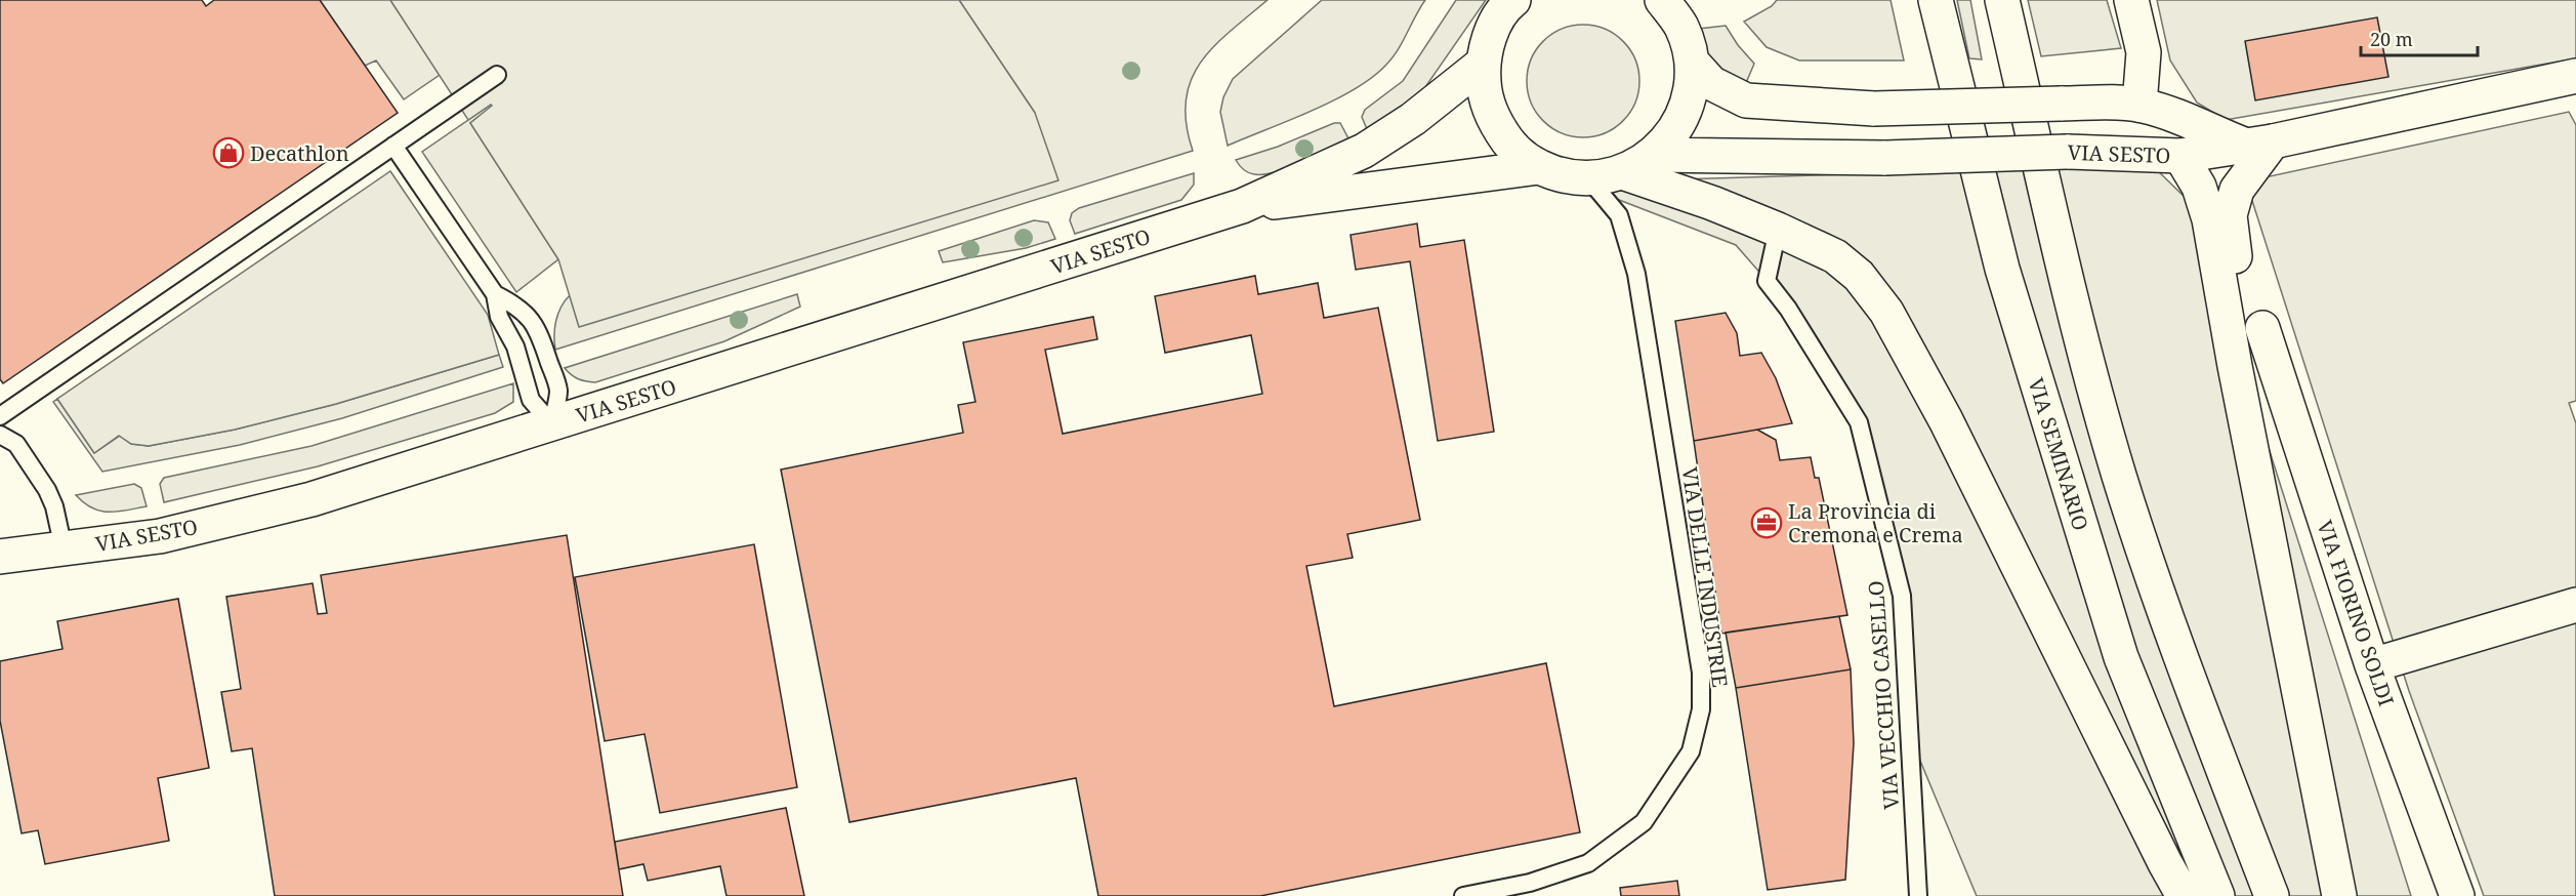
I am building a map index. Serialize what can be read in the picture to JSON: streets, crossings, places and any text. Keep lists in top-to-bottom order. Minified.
{"streets":{"street":["VIA SESTO","VIA SEMINARIO","VIA FIORINO SOLDI"],"lane":["VIA DELLE INDUSTRIE","VIA VECCHIO CASELLO"]},"crossings":[["VIA SESTO","VIA DELLE INDUSTRIE"]],"places":{"shop":["Decathlon"],"office":["La Provincia di Cremona e Crema"]},"scale_bar":"20 m"}
